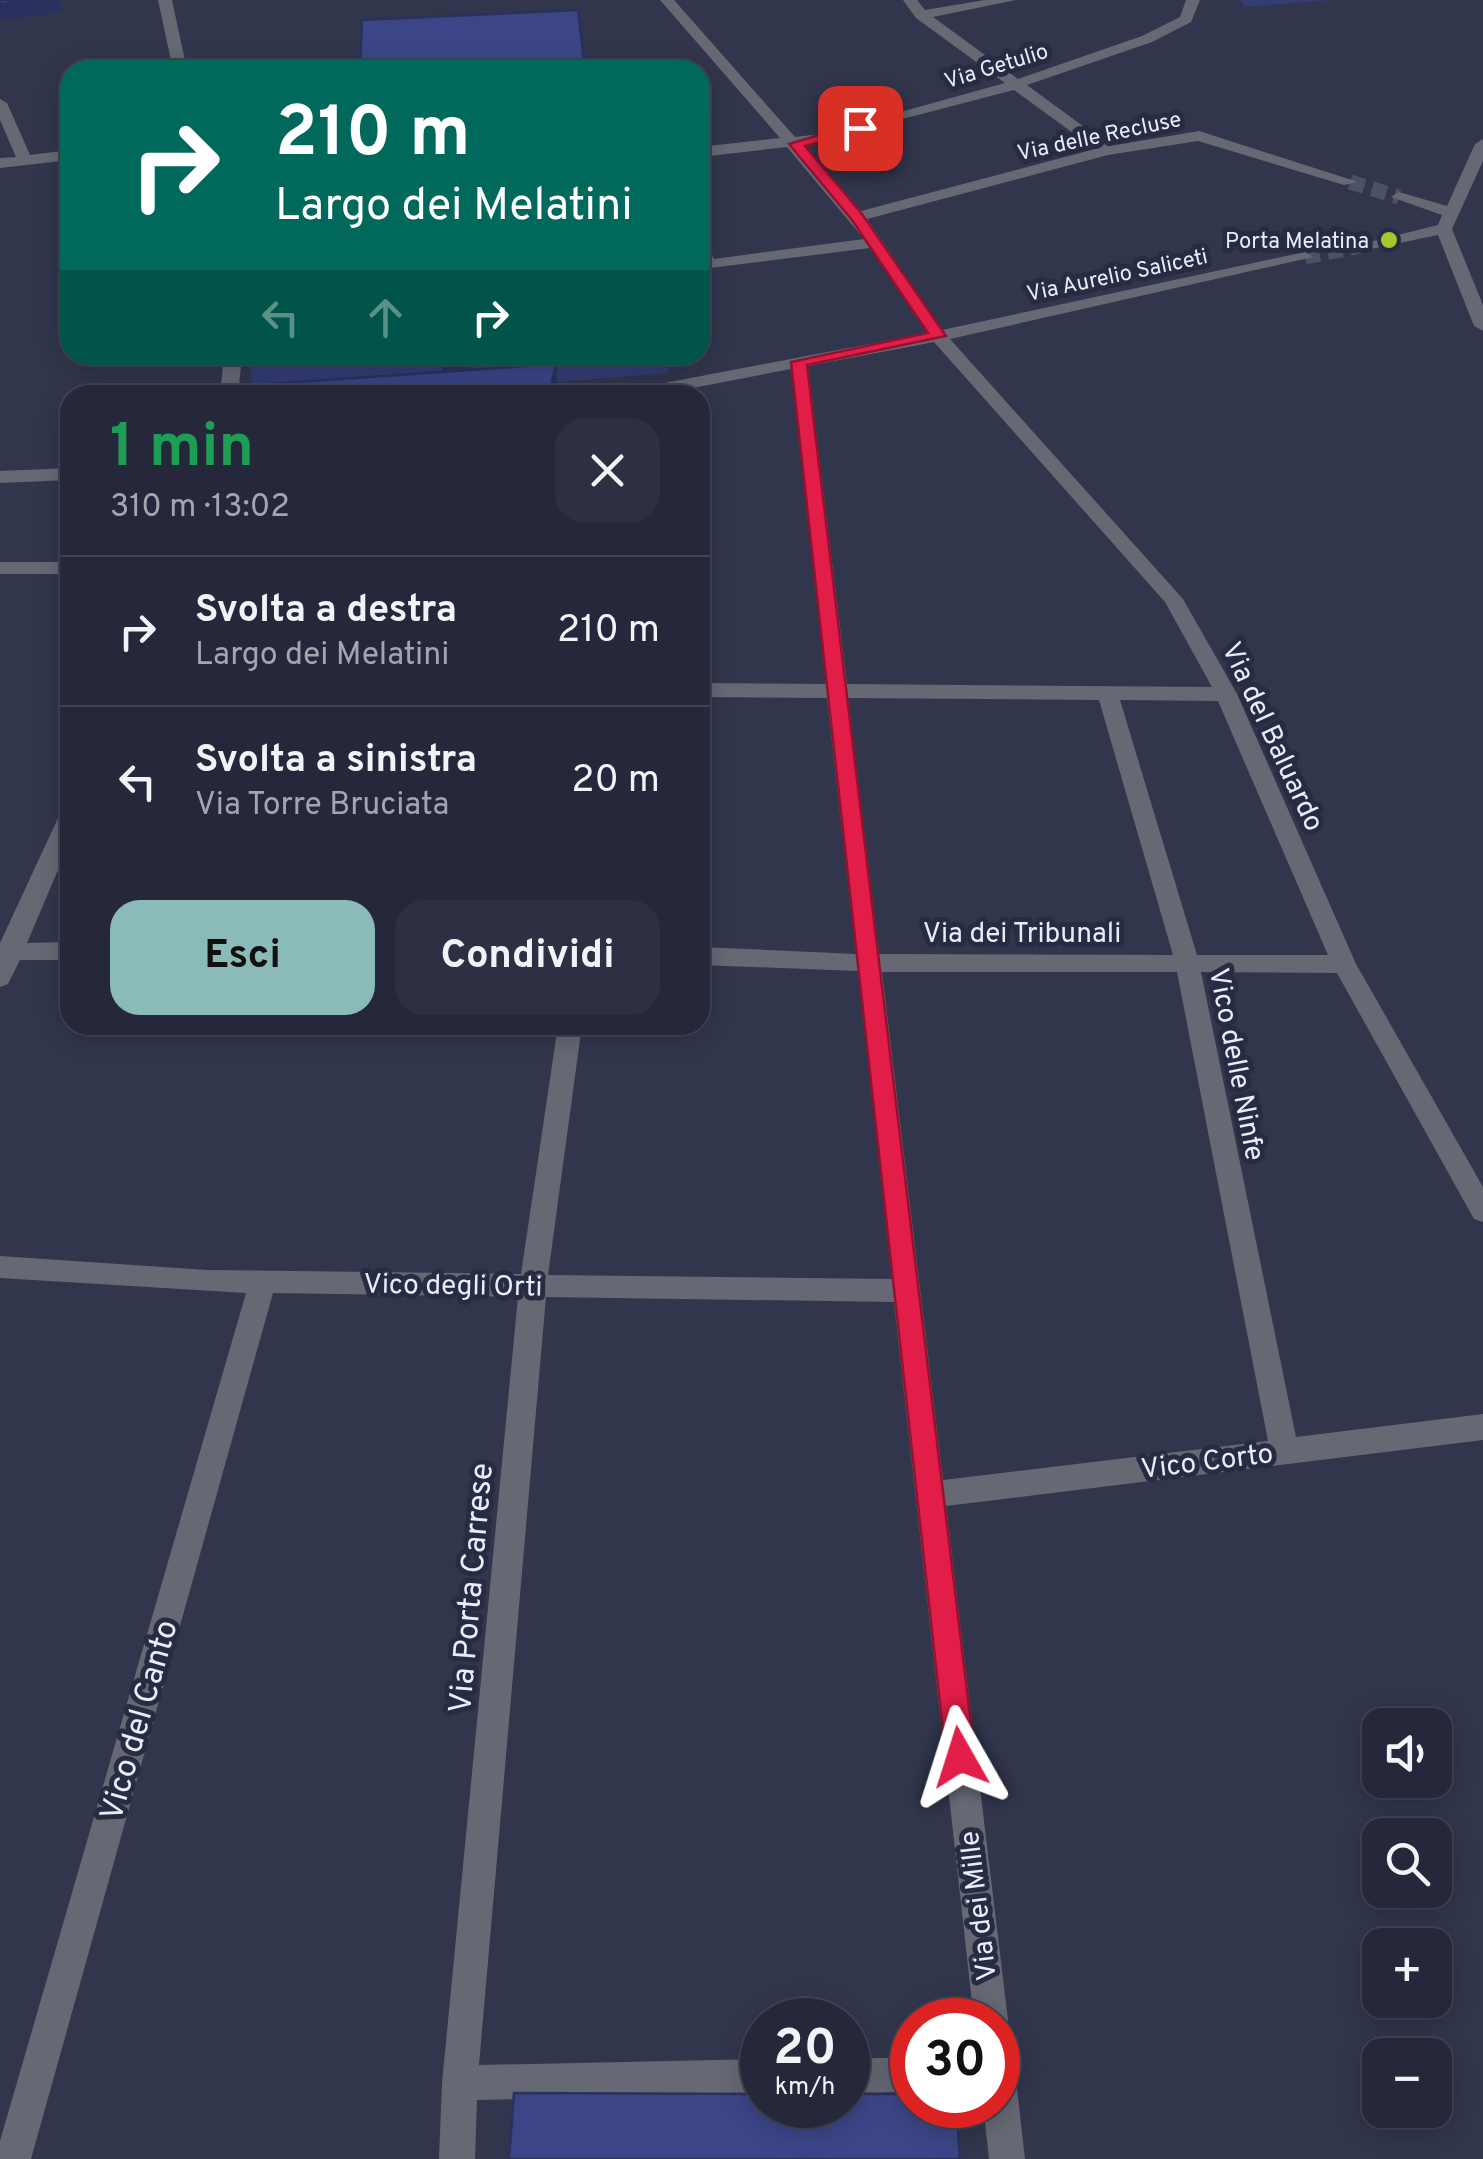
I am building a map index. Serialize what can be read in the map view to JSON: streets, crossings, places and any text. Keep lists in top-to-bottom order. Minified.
{"streets":{"street":["Via Getulio","Via delle Recluse","Via Aurelio Saliceti","Via del Baluardo","Via dei Tribunali","Vico delle Ninfe","Vico degli Orti","Vico Corto","Via Porta Carrese","Vico del Canto","Via dei Mille"]},"crossings":[["Via Getulio","Via del Baluardo"],["Via delle Recluse","Via del Baluardo"],["Via Aurelio Saliceti","Via del Baluardo"],["Via Aurelio Saliceti","Via dei Mille"],["Via del Baluardo","Via dei Tribunali"],["Via dei Tribunali","Vico delle Ninfe"],["Via dei Tribunali","Via dei Mille"],["Vico delle Ninfe","Vico Corto"],["Vico degli Orti","Via Porta Carrese"],["Vico degli Orti","Vico del Canto"],["Vico degli Orti","Via dei Mille"],["Vico Corto","Via dei Mille"]],"places":["Porta Melatina"],"page":{"turn":["210 m","Largo dei Melatini"],"heading":["1 min","310 m · 13:02"],"list":[{"name":"Svolta a destra","note":"Largo dei Melatini","value":"210 m"},{"name":"Svolta a sinistra","note":"Via Torre Bruciata","value":"20 m"}],"buttons":["Esci","Condividi"],"map_buttons":["+","−"],"speed":"20 km/h","limit":"30"}}
